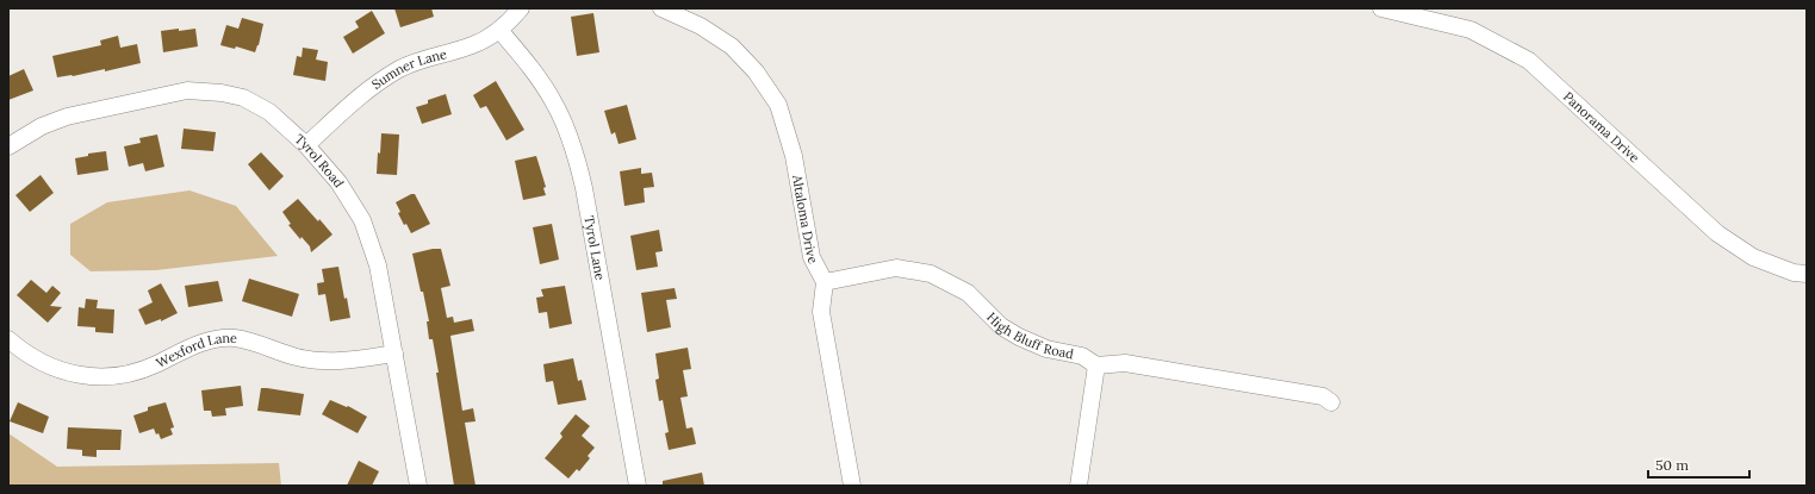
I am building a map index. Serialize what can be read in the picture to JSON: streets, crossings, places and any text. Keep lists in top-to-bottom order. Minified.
{"streets":{"street":["Sumner Lane","Panorama Drive","Tyrol Road","Altaloma Drive","Tyrol Lane","High Bluff Road","Wexford Lane"]},"crossings":[["Sumner Lane","Tyrol Road"],["Sumner Lane","Tyrol Lane"],["Tyrol Road","Wexford Lane"],["Altaloma Drive","High Bluff Road"]],"scale_bar":"50 m"}
